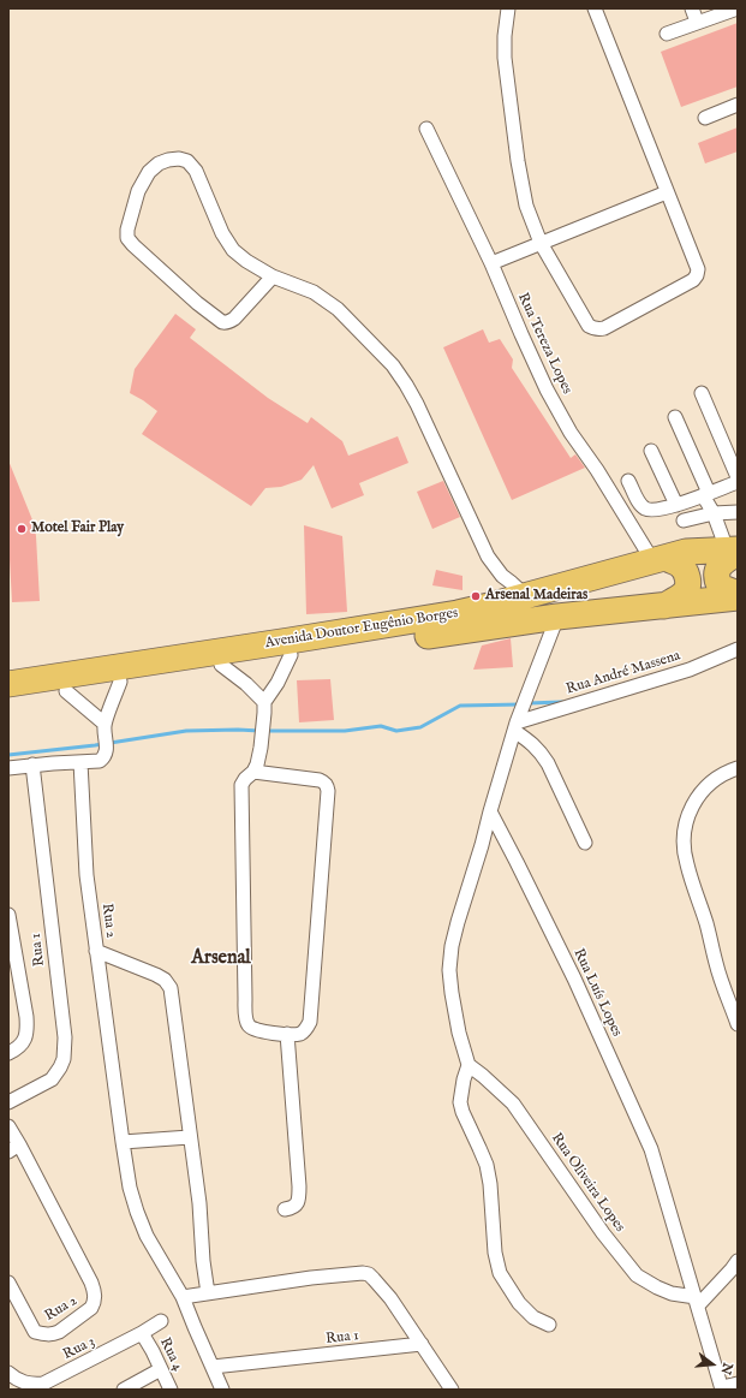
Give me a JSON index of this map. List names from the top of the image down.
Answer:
{
  "streets": {
    "highway": ["Avenida Doutor Eugênio Borges"],
    "street": [
      "Rua Tereza Lopes",
      "Rua André Massena",
      "Rua 2",
      "Rua 1",
      "Rua Luís Lopes",
      "Rua Oliveira Lopes",
      "Rua 3",
      "Rua 4"
    ]
  },
  "crossings": [
    ["Rua Tereza Lopes", "Avenida Doutor Eugênio Borges"],
    ["Rua Luís Lopes", "Rua Oliveira Lopes"],
    ["Rua 3", "Rua 4"]
  ],
  "districts": ["Arsenal"],
  "places": ["Motel Fair Play", "Arsenal Madeiras"],
  "north": "right"
}
